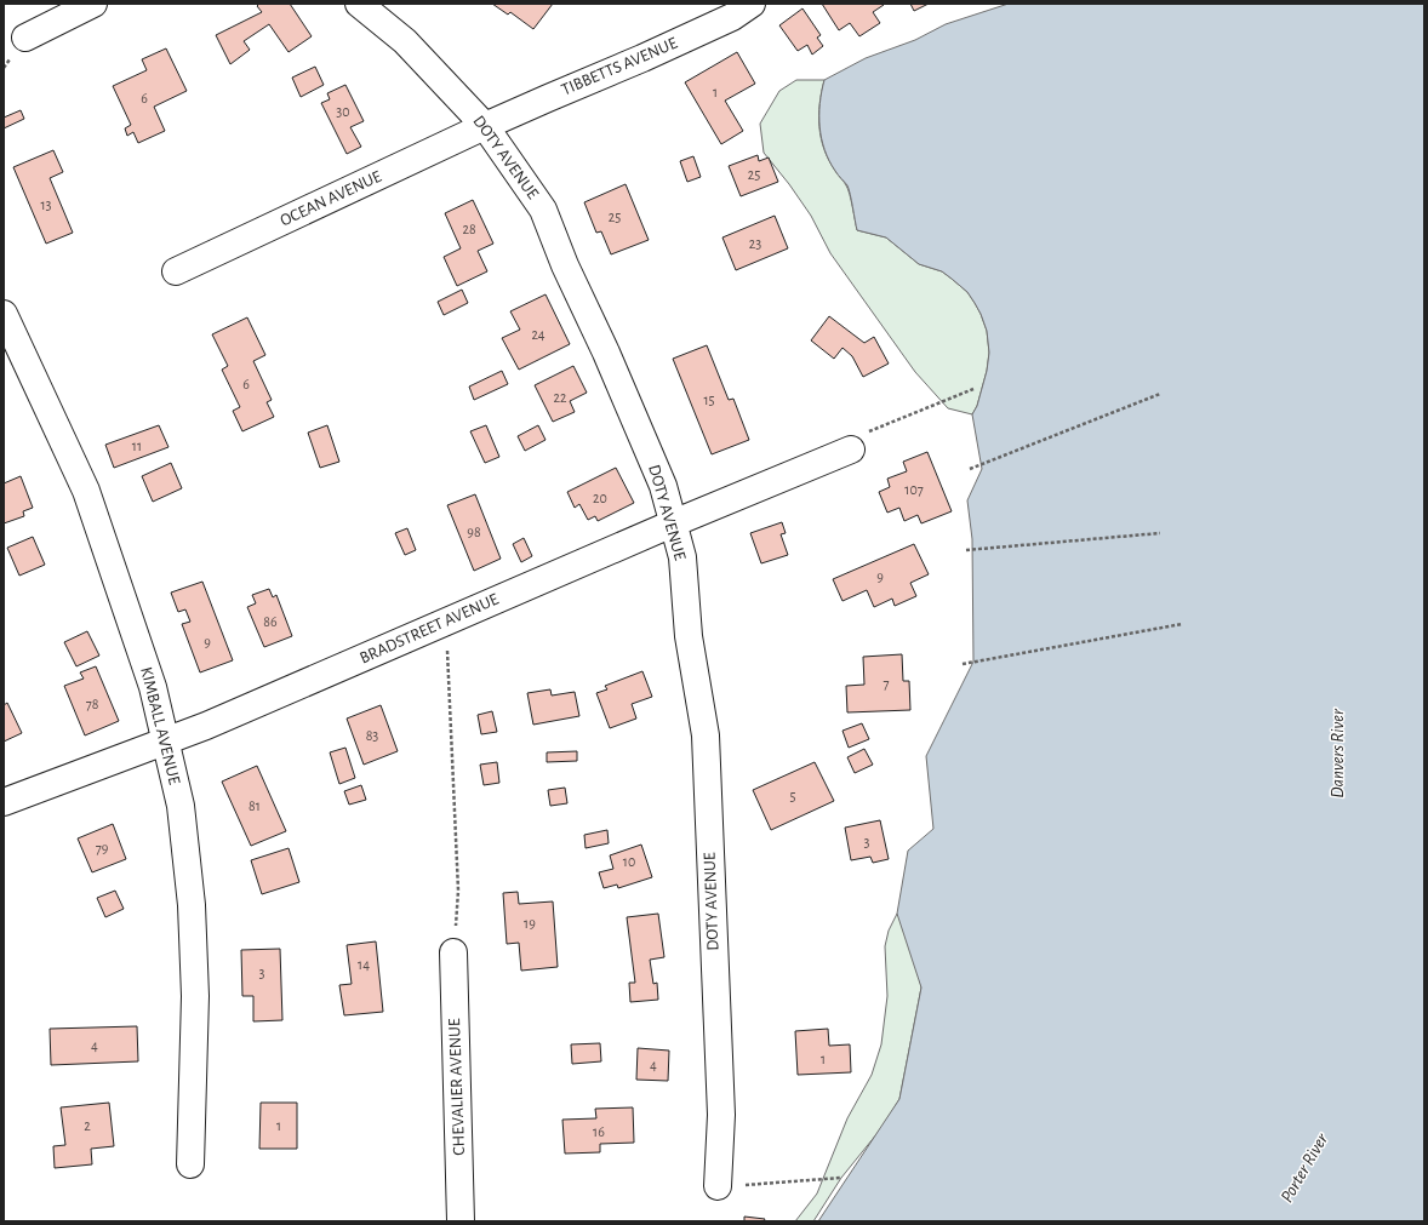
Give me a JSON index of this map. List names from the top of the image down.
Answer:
{
  "streets": {
    "street": [
      "TIBBETTS AVENUE",
      "DOTY AVENUE",
      "OCEAN AVENUE",
      "BRADSTREET AVENUE",
      "KIMBALL AVENUE",
      "CHEVALIER AVENUE"
    ]
  },
  "crossings": [
    ["TIBBETTS AVENUE", "DOTY AVENUE"],
    ["TIBBETTS AVENUE", "OCEAN AVENUE"],
    ["DOTY AVENUE", "OCEAN AVENUE"],
    ["DOTY AVENUE", "BRADSTREET AVENUE"],
    ["BRADSTREET AVENUE", "KIMBALL AVENUE"]
  ],
  "water": ["Danvers River", "Porter River"],
  "house_numbers": [
    "1",
    "6",
    "30",
    "25",
    "13",
    "25",
    "28",
    "23",
    "24",
    "6",
    "22",
    "15",
    "11",
    "107",
    "20",
    "98",
    "9",
    "86",
    "9",
    "7",
    "78",
    "83",
    "5",
    "81",
    "3",
    "79",
    "10",
    "19",
    "14",
    "3",
    "4",
    "1",
    "4",
    "2",
    "1",
    "16"
  ]
}
